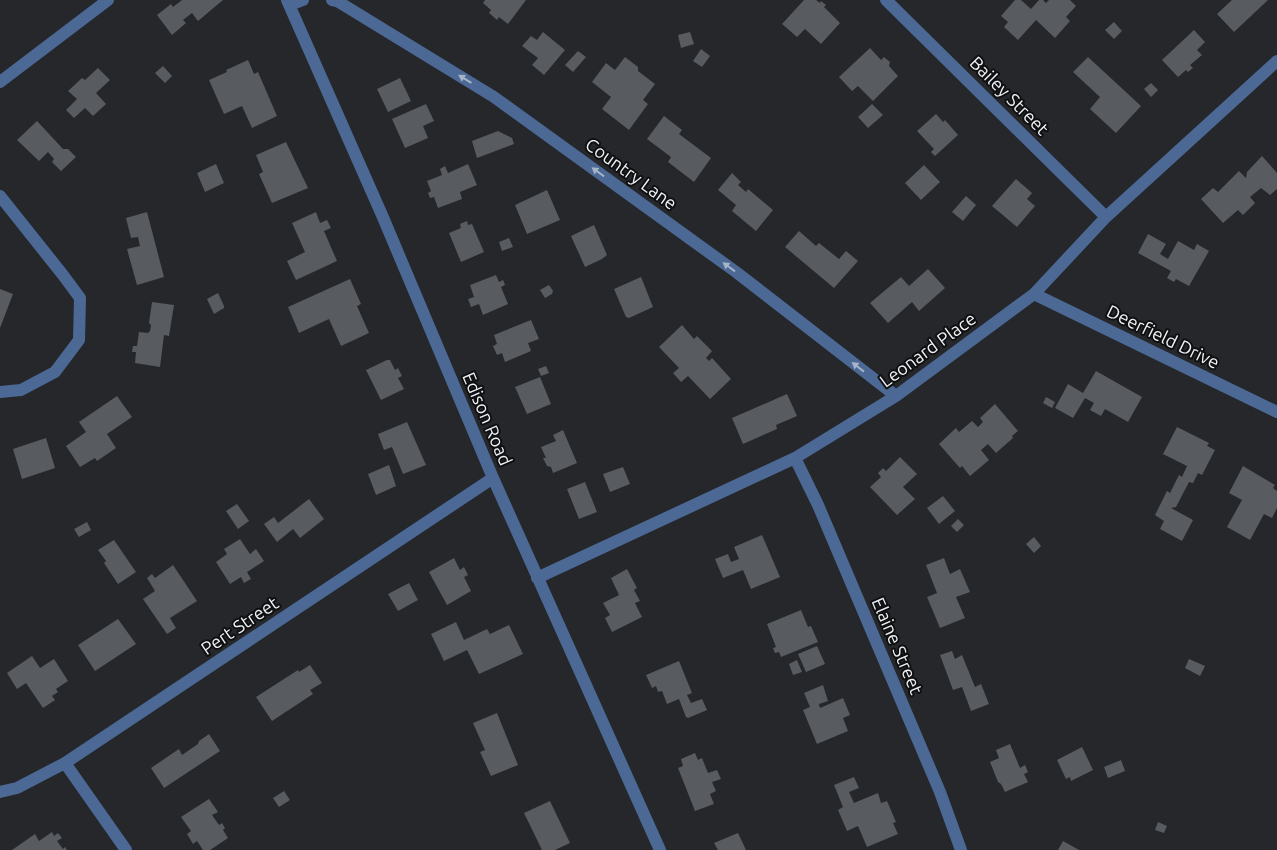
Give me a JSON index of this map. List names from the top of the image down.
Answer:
{
  "streets": {
    "street": [
      "Bailey Street",
      "Country Lane",
      "Deerfield Drive",
      "Leonard Place",
      "Edison Road",
      "Pert Street",
      "Elaine Street"
    ]
  },
  "crossings": [
    ["Bailey Street", "Leonard Place"],
    ["Country Lane", "Leonard Place"],
    ["Deerfield Drive", "Leonard Place"],
    ["Leonard Place", "Edison Road"],
    ["Leonard Place", "Elaine Street"],
    ["Edison Road", "Pert Street"]
  ],
  "one_way": ["Country Lane"]
}
